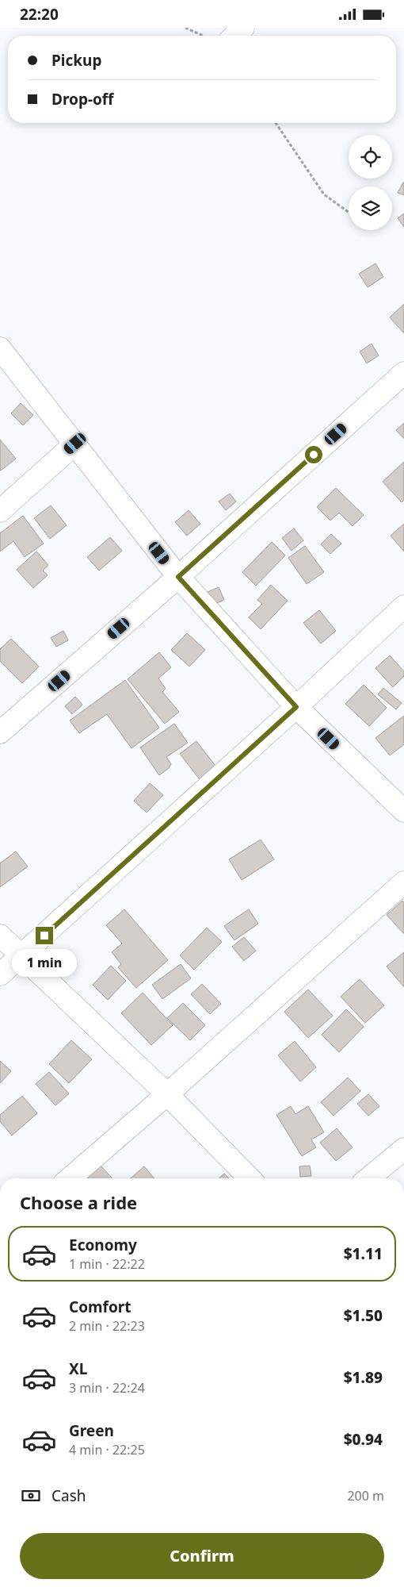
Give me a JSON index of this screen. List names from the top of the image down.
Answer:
{
  "page": {
    "status": "22:20",
    "banner": ["Pickup", "Drop-off"],
    "bubble": "1 min",
    "heading": "Choose a ride",
    "list": [
      {
        "name": "Economy",
        "note": "1 min · 22:22",
        "value": "$1.11"
      },
      {
        "name": "Comfort",
        "note": "2 min · 22:23",
        "value": "$1.50"
      },
      {
        "name": "XL",
        "note": "3 min · 22:24",
        "value": "$1.89"
      },
      {
        "name": "Green",
        "note": "4 min · 22:25",
        "value": "$0.94"
      }
    ],
    "pay": ["Cash", "200 m"],
    "buttons": "Confirm"
  }
}
